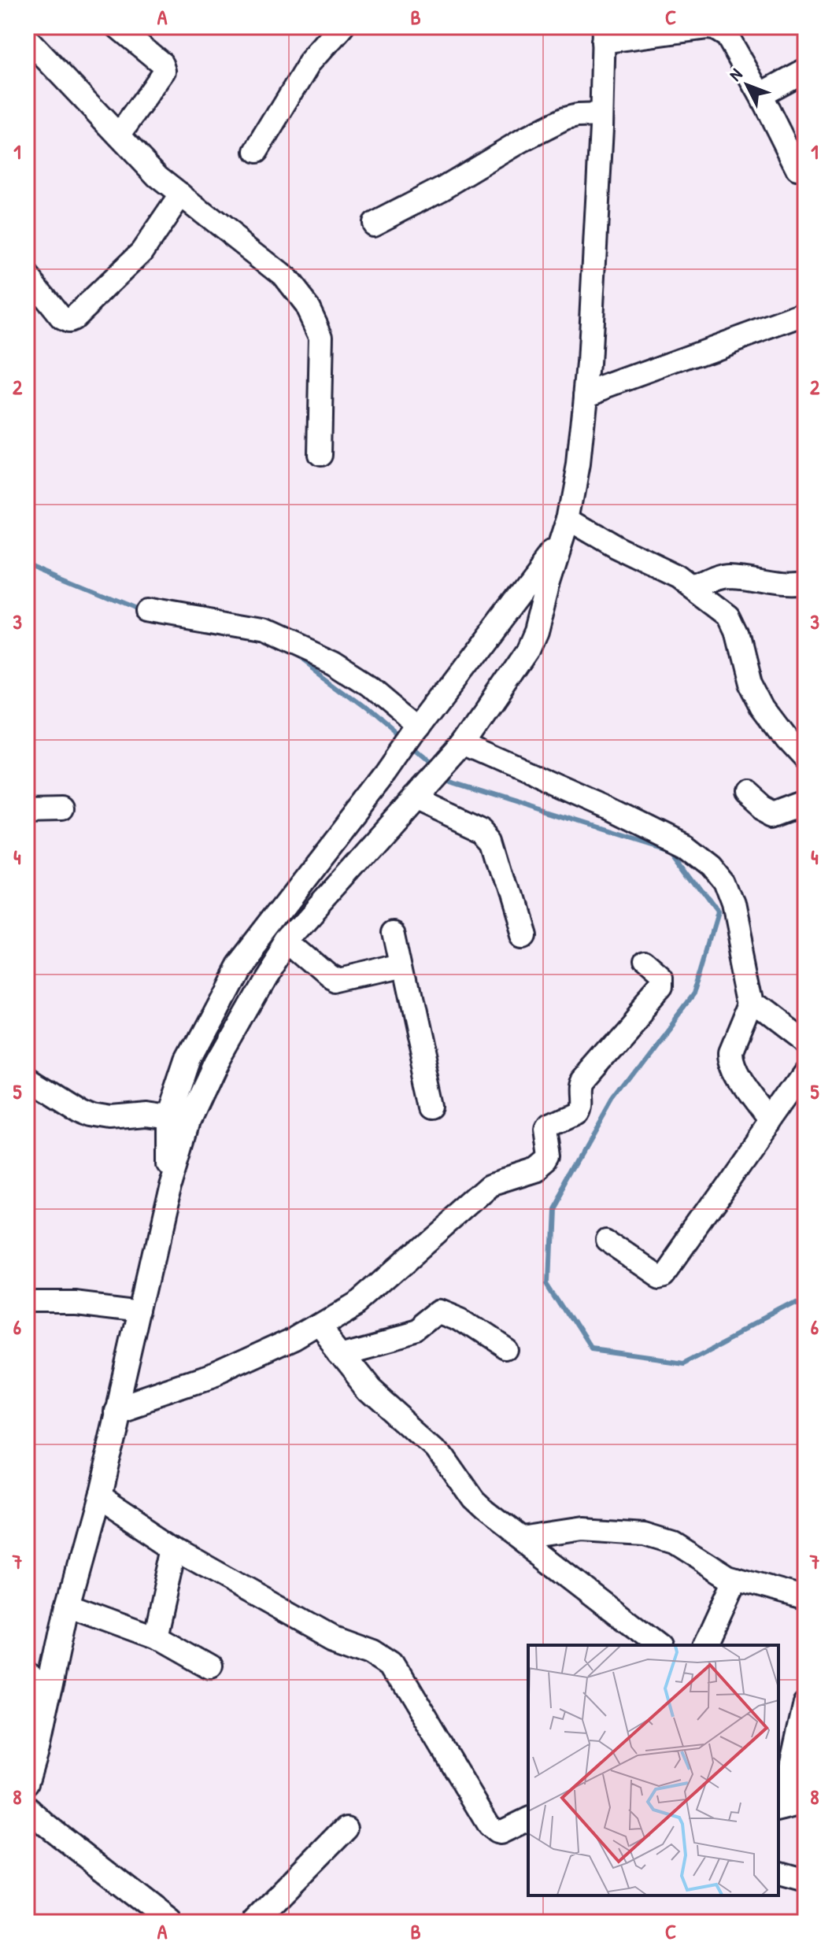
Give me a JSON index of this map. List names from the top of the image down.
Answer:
{
  "north": "top left",
  "grid": {
    "columns": ["A", "B", "C"],
    "rows": [
      "1",
      "2",
      "3",
      "4",
      "5",
      "6",
      "7",
      "8"
    ]
  }
}
